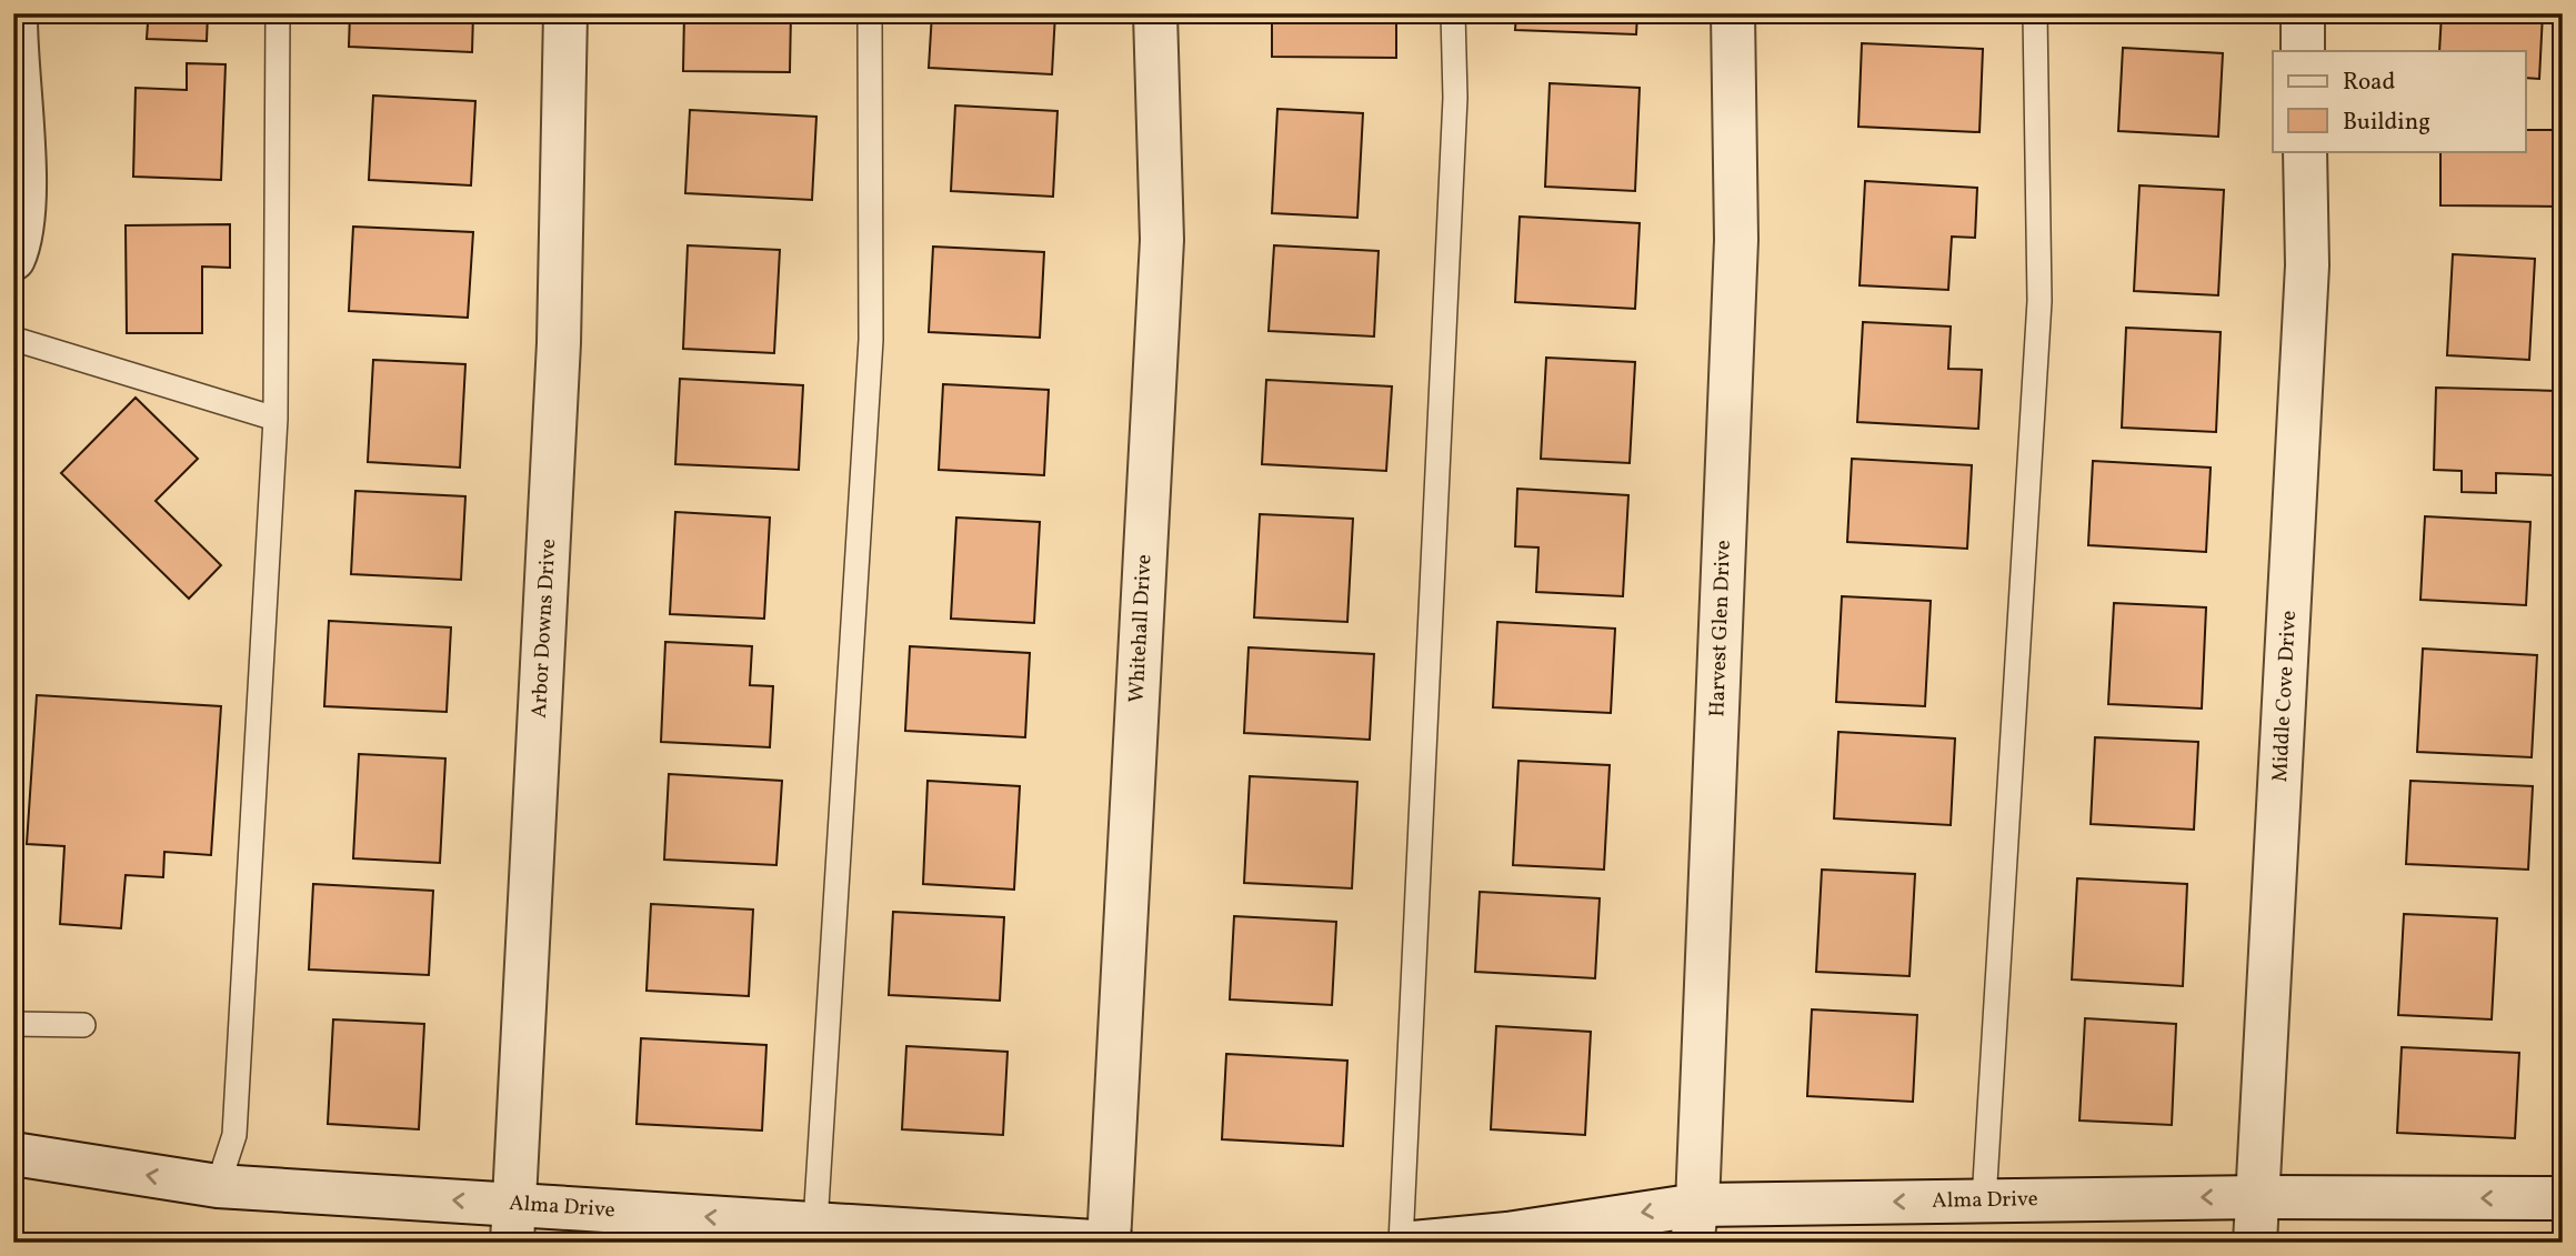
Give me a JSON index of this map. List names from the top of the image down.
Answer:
{
  "streets": {
    "street": [
      "Arbor Downs Drive",
      "Whitehall Drive",
      "Harvest Glen Drive",
      "Middle Cove Drive",
      "Alma Drive"
    ]
  },
  "crossings": [
    ["Arbor Downs Drive", "Alma Drive"],
    ["Whitehall Drive", "Alma Drive"],
    ["Harvest Glen Drive", "Alma Drive"],
    ["Middle Cove Drive", "Alma Drive"]
  ],
  "one_way": ["Alma Drive"],
  "legend": ["Road", "Building"]
}
